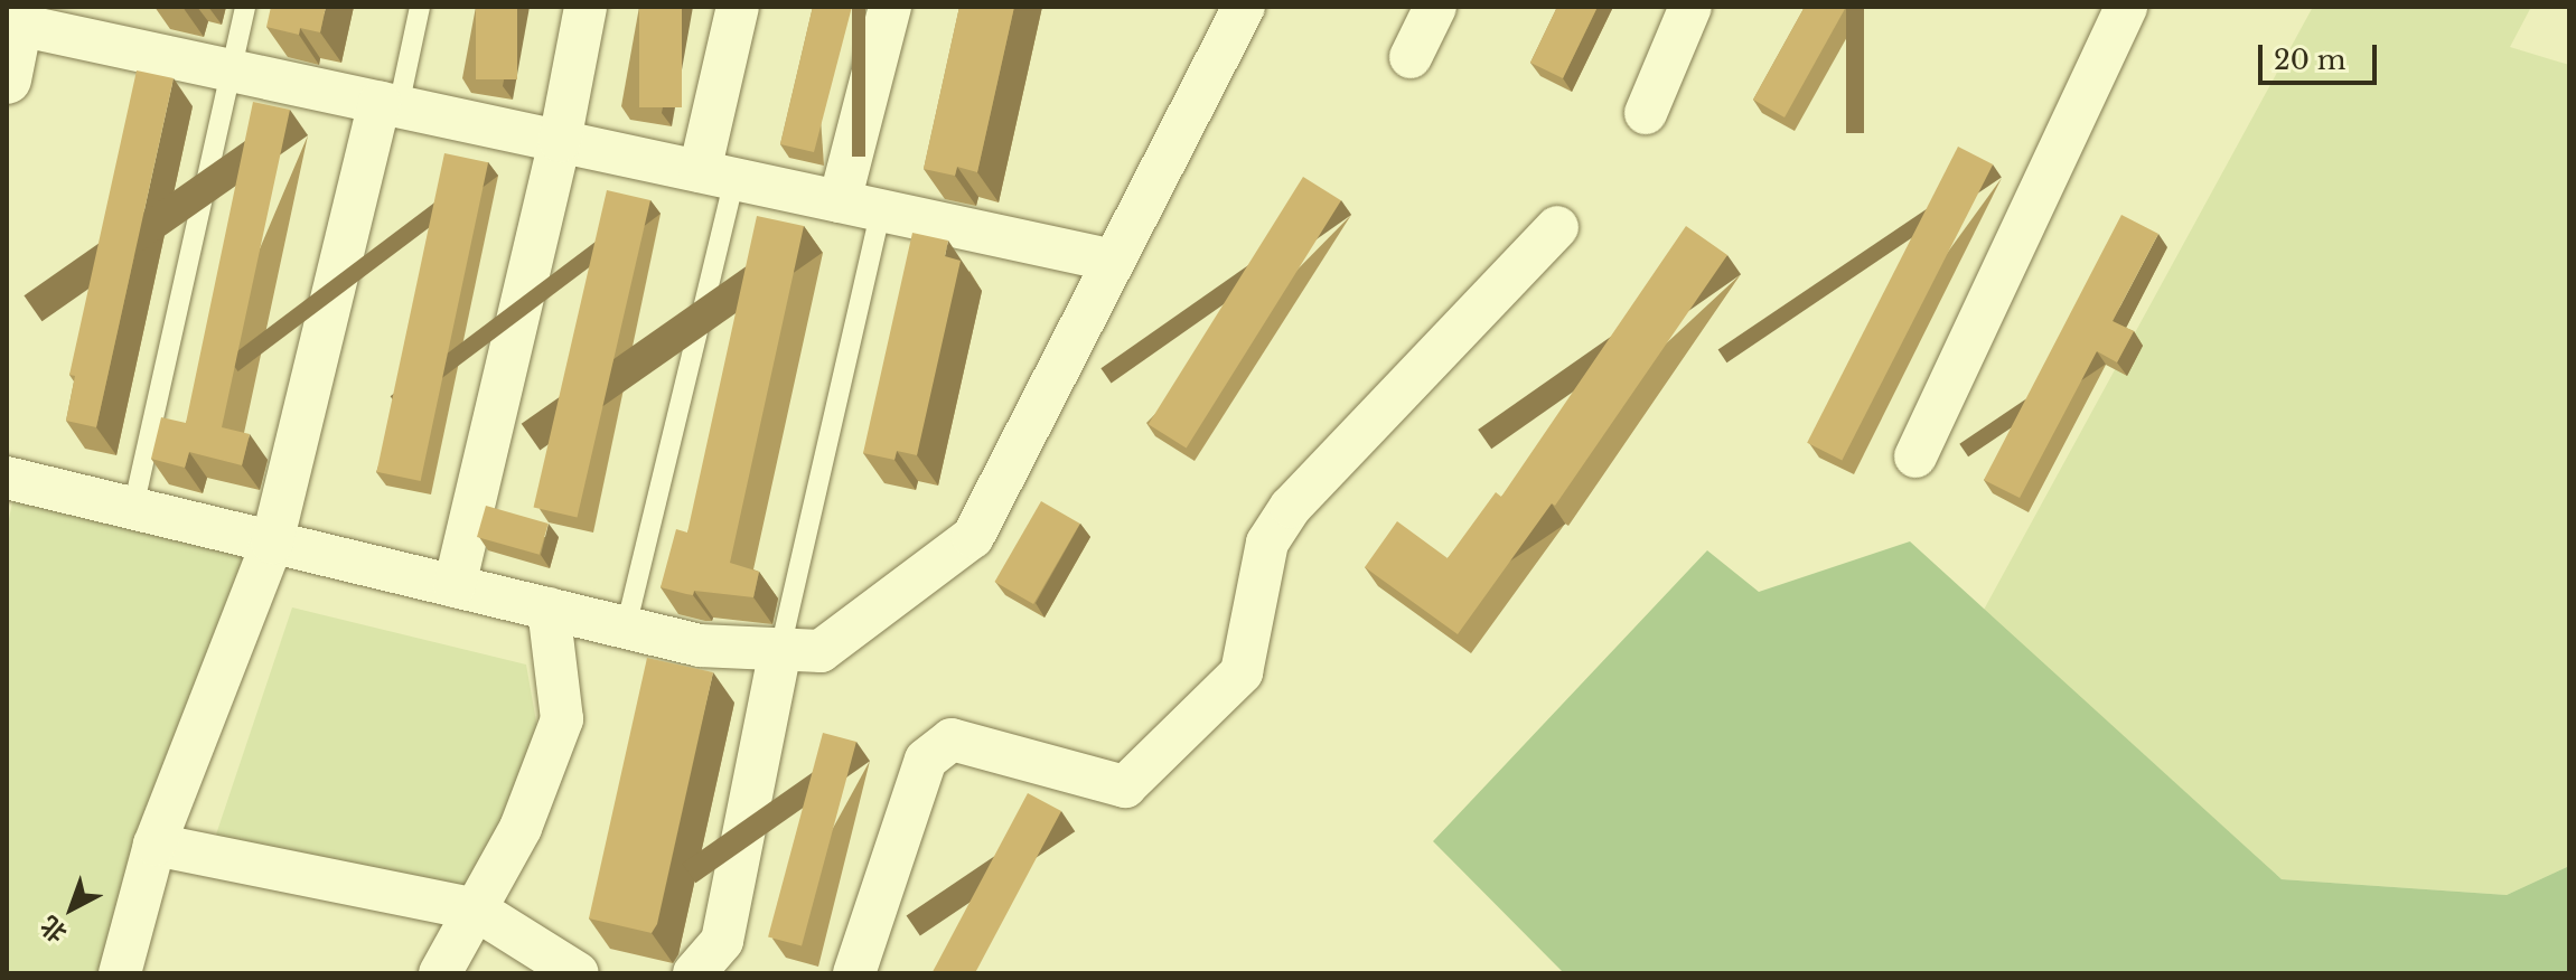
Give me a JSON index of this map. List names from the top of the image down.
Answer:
{
  "scale_bar": "20 m",
  "north": "bottom left"
}
